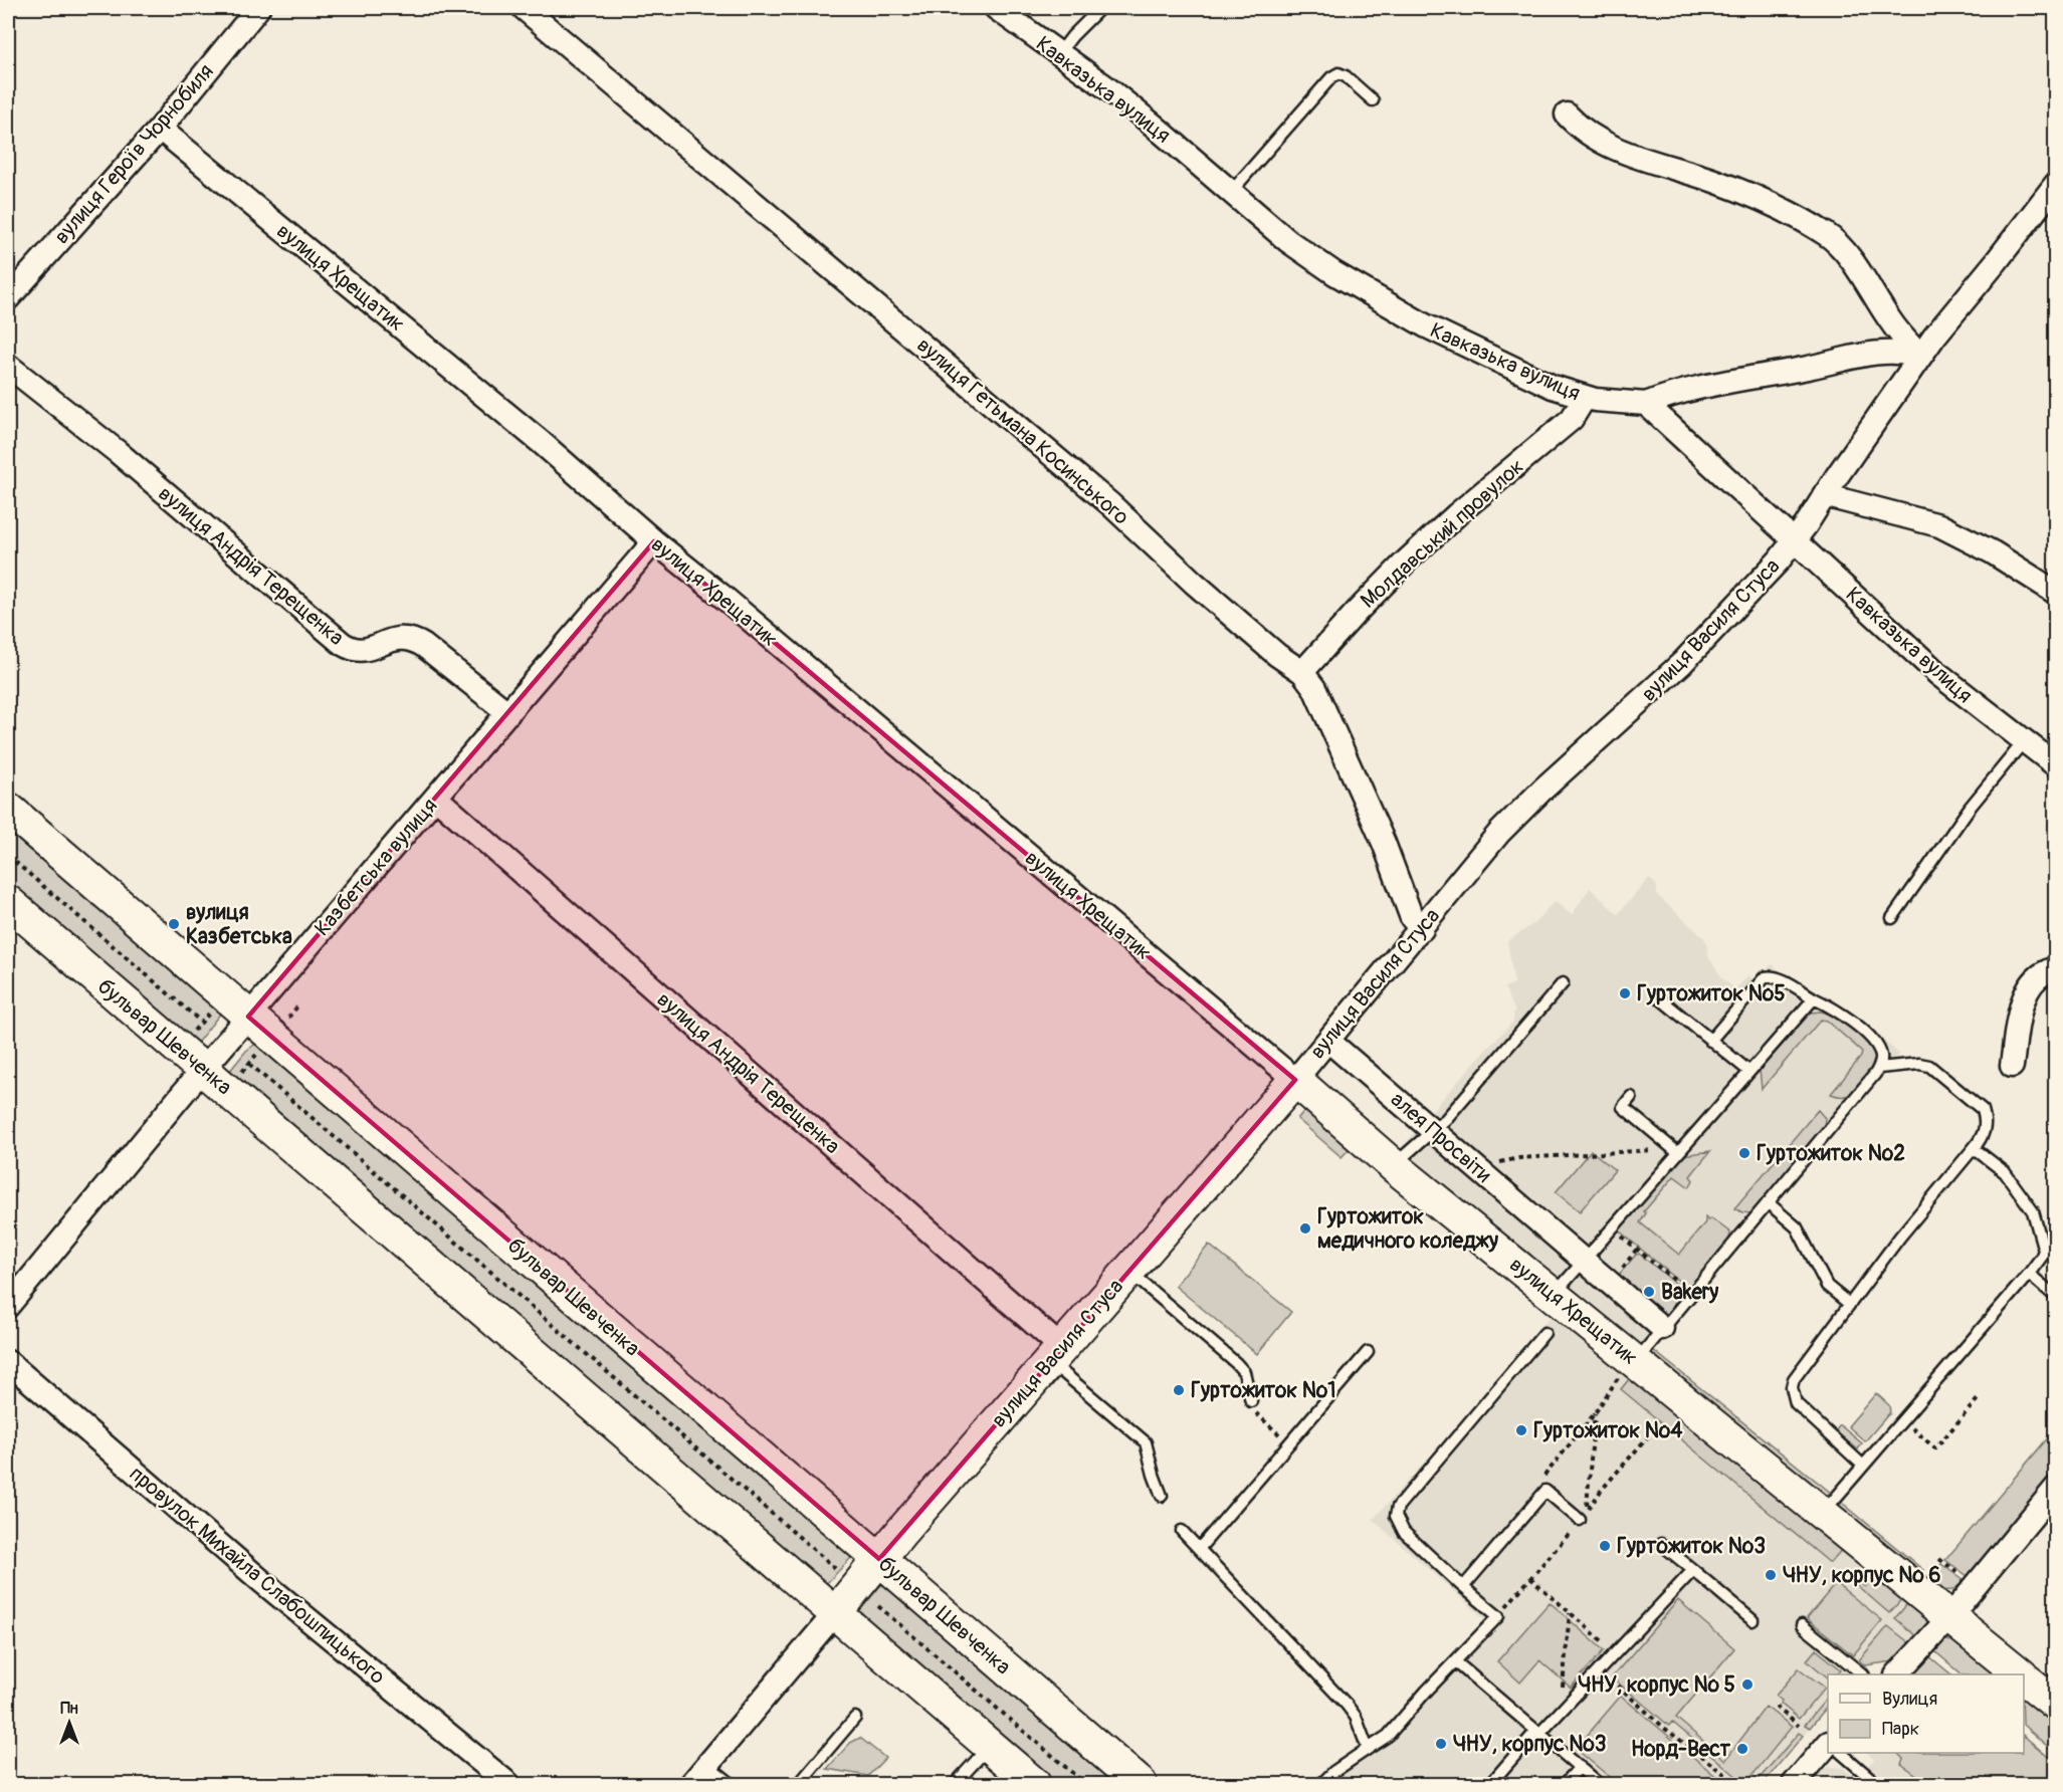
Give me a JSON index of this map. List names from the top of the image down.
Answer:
{
  "streets": {
    "main road": ["вулиця Хрещатик", "вулиця Василя Стуса", "бульвар Шевченка"],
    "street": [
      "Кавказька вулиця",
      "вулиця Героїв Чорнобиля",
      "вулиця Гетьмана Косинського",
      "Молдавський провулок",
      "вулиця Андрія Терещенка",
      "Казбетська вулиця",
      "алея Просвіти",
      "провулок Михайла Слабошпицького"
    ]
  },
  "crossings": [
    ["Кавказька вулиця", "Молдавський провулок"],
    ["Кавказька вулиця", "вулиця Василя Стуса"],
    ["вулиця Героїв Чорнобиля", "вулиця Хрещатик"],
    ["вулиця Хрещатик", "вулиця Василя Стуса"],
    ["вулиця Хрещатик", "Казбетська вулиця"],
    ["вулиця Гетьмана Косинського", "Молдавський провулок"],
    ["вулиця Гетьмана Косинського", "вулиця Василя Стуса"],
    ["вулиця Андрія Терещенка", "вулиця Василя Стуса"],
    ["вулиця Андрія Терещенка", "Казбетська вулиця"],
    ["вулиця Василя Стуса", "бульвар Шевченка"],
    ["вулиця Василя Стуса", "алея Просвіти"],
    ["Казбетська вулиця", "бульвар Шевченка"]
  ],
  "places": [
    "вулиця Казбетська",
    "Гуртожиток №5",
    "Гуртожиток №2",
    "Гуртожиток медичного коледжу",
    "Bakery",
    "Гуртожиток №1",
    "Гуртожиток №4",
    "Гуртожиток №3",
    "ЧНУ, корпус № 6",
    "ЧНУ, корпус № 5",
    "ЧНУ, корпус №3",
    "Норд-Вест"
  ],
  "legend": ["Вулиця", "Парк"],
  "north": "top"
}
